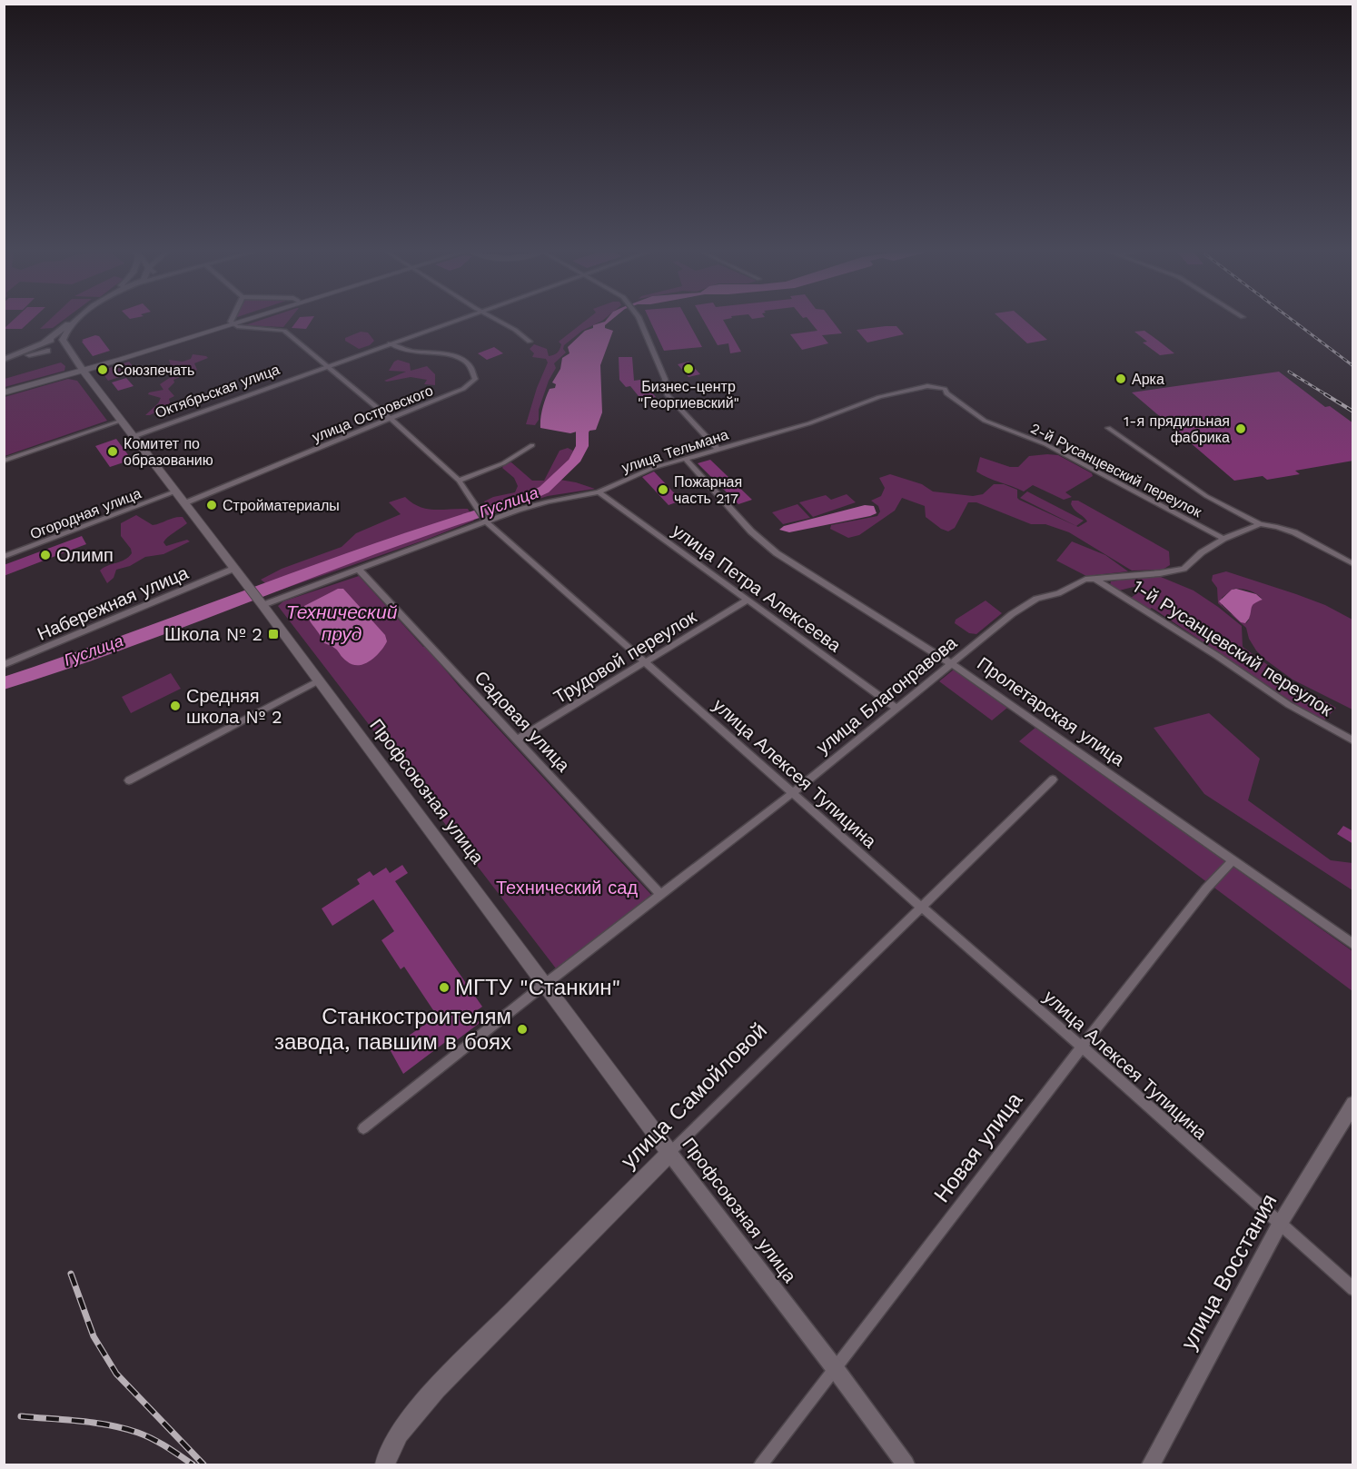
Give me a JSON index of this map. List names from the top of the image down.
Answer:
{
  "streets": {
    "main road": ["Профсоюзная улица", "улица Самойловой"],
    "street": [
      "Октябрьская улица",
      "улица Островского",
      "улица Тельмана",
      "2-й Русанцевский переулок",
      "Огородная улица",
      "улица Петра Алексеева",
      "Набережная улица",
      "1-й Русанцевский переулок",
      "Трудовой переулок",
      "улица Благонравова",
      "Пролетарская улица",
      "Садовая улица",
      "улица Алексея Тупицина",
      "Новая улица",
      "улица Восстания"
    ]
  },
  "crossings": [
    ["Октябрьская улица", "улица Островского"],
    ["Октябрьская улица", "улица Алексея Тупицина"],
    ["Октябрьская улица", "Профсоюзная улица"],
    ["улица Островского", "улица Алексея Тупицина"],
    ["улица Островского", "Профсоюзная улица"],
    ["улица Тельмана", "2-й Русанцевский переулок"],
    ["улица Тельмана", "улица Петра Алексеева"],
    ["улица Тельмана", "Пролетарская улица"],
    ["улица Тельмана", "Садовая улица"],
    ["улица Тельмана", "улица Алексея Тупицина"],
    ["улица Тельмана", "Профсоюзная улица"],
    ["2-й Русанцевский переулок", "улица Благонравова"],
    ["Огородная улица", "Профсоюзная улица"],
    ["улица Петра Алексеева", "Трудовой переулок"],
    ["улица Петра Алексеева", "улица Благонравова"],
    ["Набережная улица", "Профсоюзная улица"],
    ["1-й Русанцевский переулок", "улица Благонравова"],
    ["Трудовой переулок", "Садовая улица"],
    ["Трудовой переулок", "улица Алексея Тупицина"],
    ["улица Благонравова", "Пролетарская улица"],
    ["улица Благонравова", "Садовая улица"],
    ["улица Благонравова", "улица Алексея Тупицина"],
    ["улица Благонравова", "Профсоюзная улица"],
    ["Пролетарская улица", "Новая улица"],
    ["улица Алексея Тупицина", "улица Самойловой"],
    ["улица Алексея Тупицина", "Новая улица"],
    ["улица Алексея Тупицина", "улица Восстания"],
    ["Профсоюзная улица", "улица Самойловой"],
    ["Профсоюзная улица", "Новая улица"]
  ],
  "water": ["Гуслица", "Технический пруд"],
  "parks": ["Технический сад"],
  "places": {
    "other": [
      "Бизнес-центр \"Георгиевский\"",
      "Союзпечать",
      "Арка",
      "1-я прядильная фабрика",
      "Комитет по образованию",
      "Пожарная часть 217",
      "Стройматериалы",
      "Олимп",
      "Средняя школа № 2",
      "МГТУ \"Станкин\"",
      "Станкостроителям завода, павшим в боях"
    ],
    "transit": ["Школа № 2"]
  }
}
